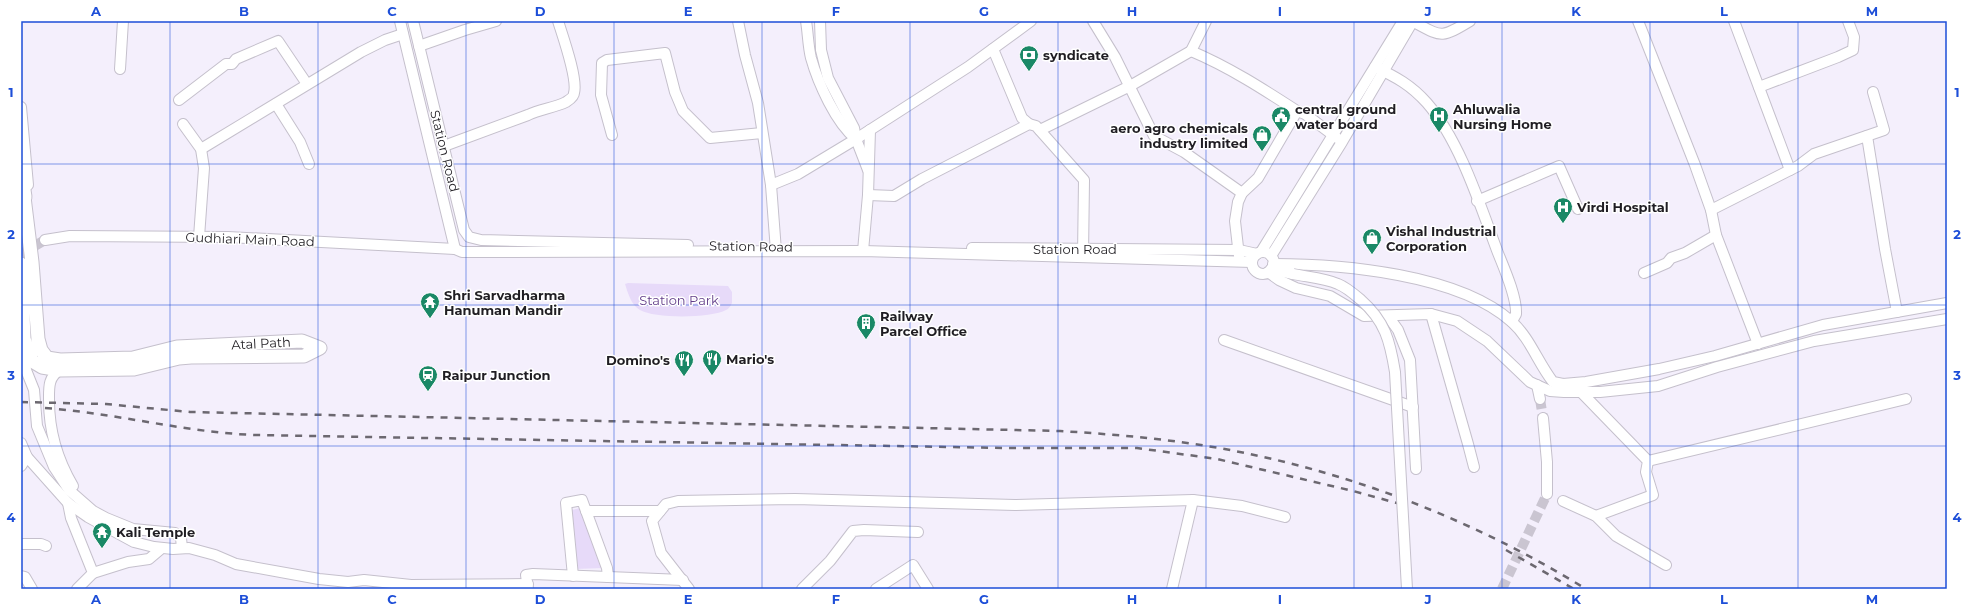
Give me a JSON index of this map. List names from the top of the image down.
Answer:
{
  "streets": {
    "main road": ["Atal Path"],
    "street": ["Station Road", "Gudhiari Main Road"]
  },
  "crossings": [
    ["Station Road", "Gudhiari Main Road"]
  ],
  "parks": ["Station Park"],
  "places": {
    "bank": ["syndicate"],
    "public building": ["central ground water board"],
    "hospital": ["Ahluwalia Nursing Home", "Virdi Hospital"],
    "shop": ["aero agro chemicals industry limited", "Vishal Industrial Corporation"],
    "temple": ["Shri Sarvadharma Hanuman Mandir", "Kali Temple"],
    "building": ["Railway Parcel Office"],
    "restaurant": ["Mario's", "Domino's"],
    "station": ["Raipur Junction"]
  },
  "grid": {
    "columns": [
      "A",
      "B",
      "C",
      "D",
      "E",
      "F",
      "G",
      "H",
      "I",
      "J",
      "K",
      "L",
      "M"
    ],
    "rows": [
      "1",
      "2",
      "3",
      "4"
    ]
  }
}
